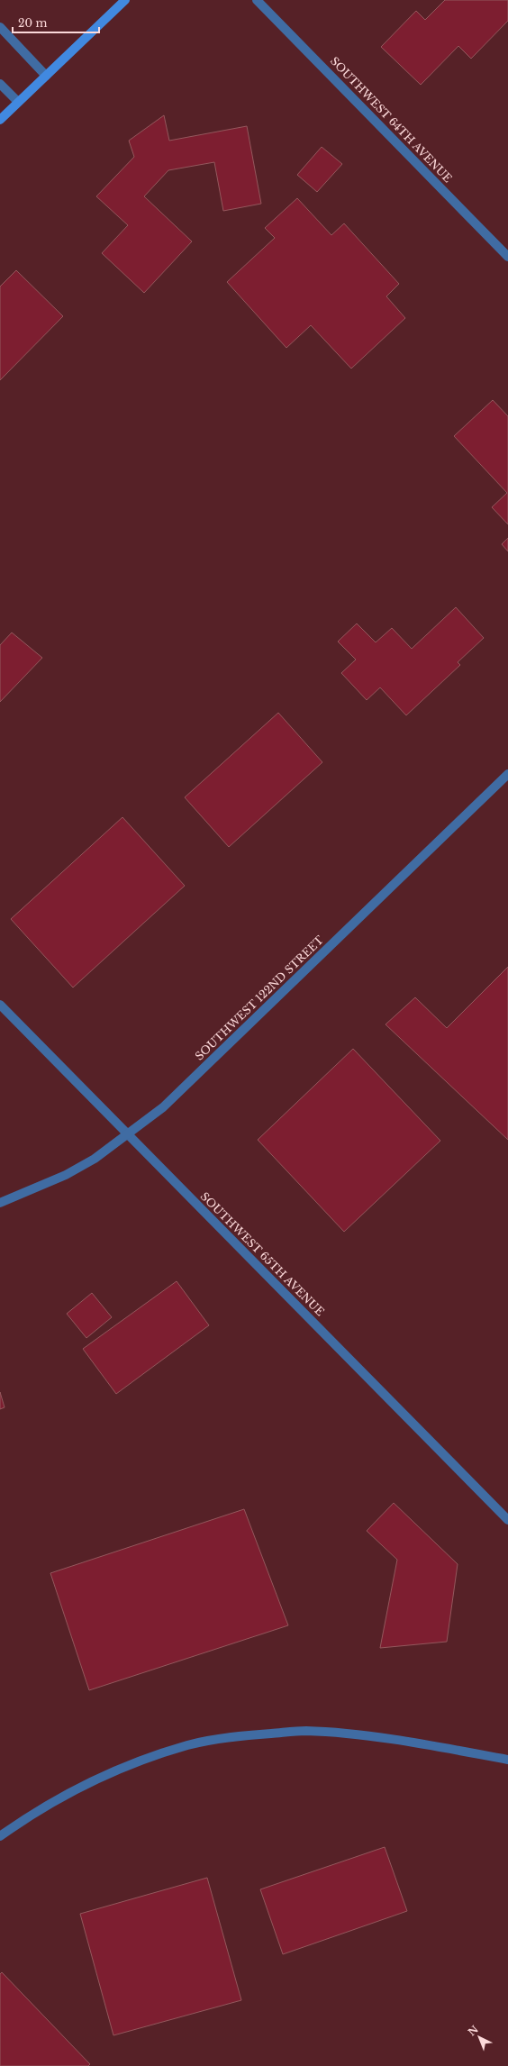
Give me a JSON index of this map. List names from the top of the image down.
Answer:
{
  "streets": {
    "street": ["SOUTHWEST 64TH AVENUE", "SOUTHWEST 122ND STREET", "SOUTHWEST 65TH AVENUE"]
  },
  "crossings": [
    ["SOUTHWEST 122ND STREET", "SOUTHWEST 65TH AVENUE"]
  ],
  "scale_bar": "20 m",
  "north": "top left"
}
